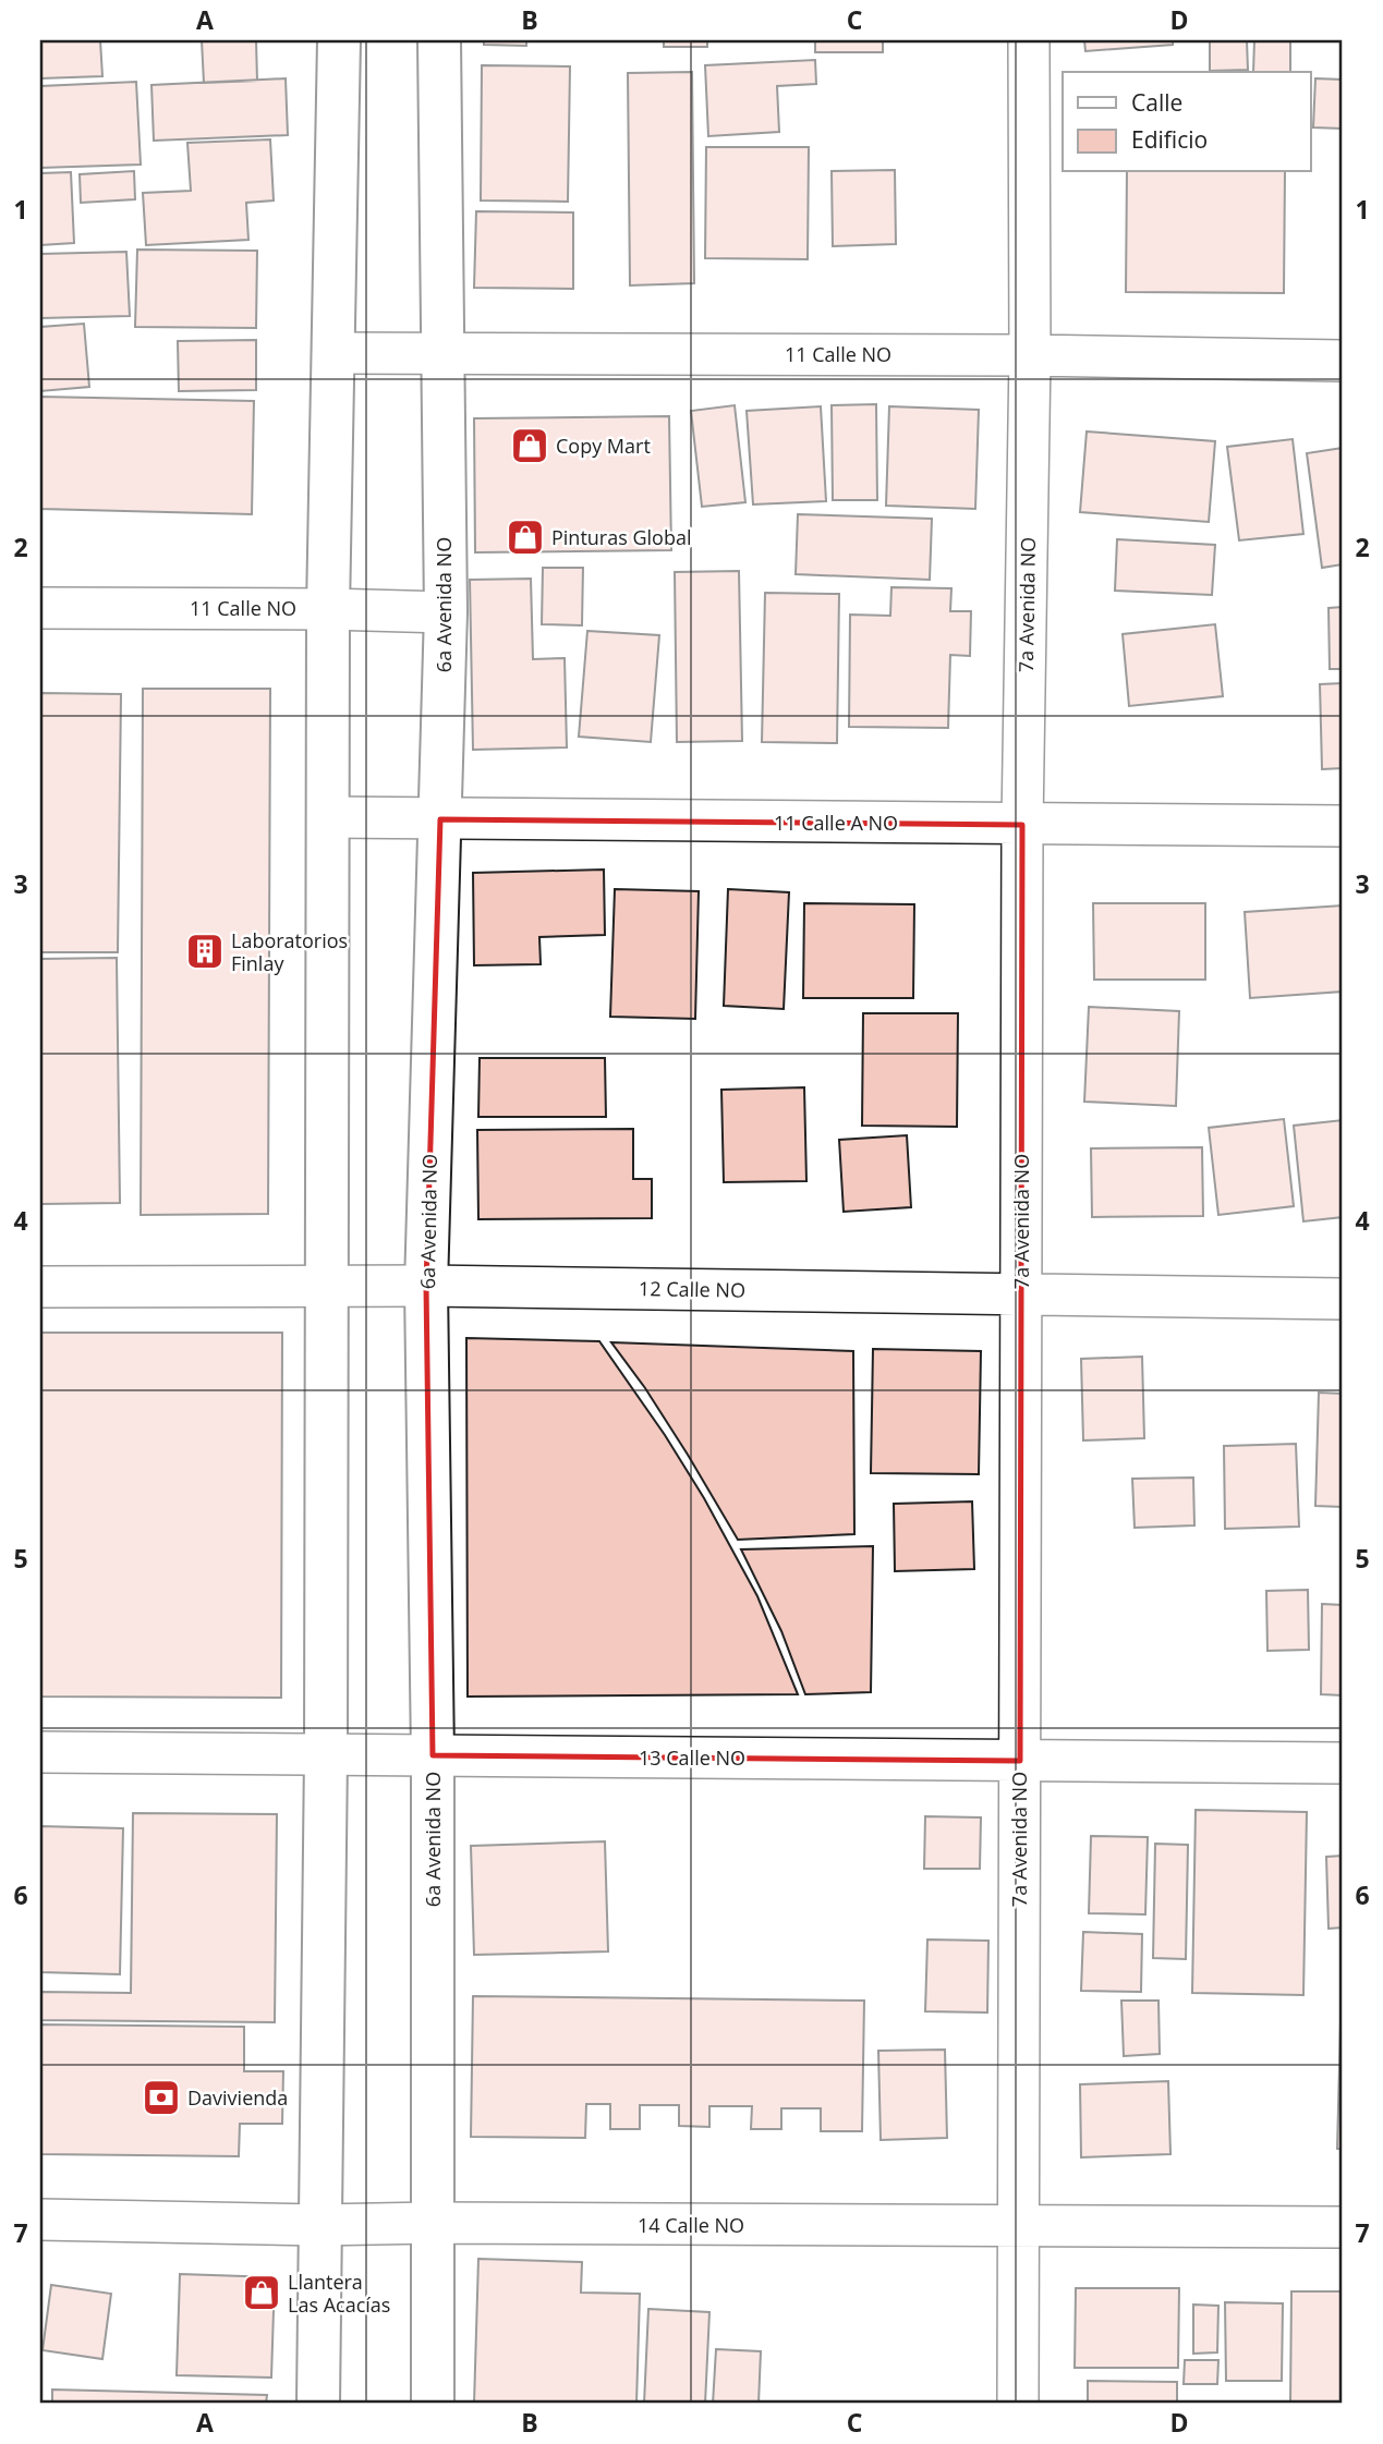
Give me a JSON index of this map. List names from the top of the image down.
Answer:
{
  "streets": {
    "street": [
      "11 Calle NO",
      "6a Avenida NO",
      "7a Avenida NO",
      "11 Calle A NO",
      "12 Calle NO",
      "13 Calle NO",
      "14 Calle NO"
    ]
  },
  "crossings": [
    ["11 Calle NO", "6a Avenida NO"],
    ["11 Calle NO", "7a Avenida NO"],
    ["6a Avenida NO", "11 Calle A NO"],
    ["6a Avenida NO", "12 Calle NO"],
    ["6a Avenida NO", "13 Calle NO"],
    ["6a Avenida NO", "14 Calle NO"],
    ["7a Avenida NO", "11 Calle A NO"],
    ["7a Avenida NO", "12 Calle NO"],
    ["7a Avenida NO", "13 Calle NO"],
    ["7a Avenida NO", "14 Calle NO"]
  ],
  "places": {
    "shop": ["Copy Mart", "Pinturas Global", "Llantera Las Acacías"],
    "building": ["Laboratorios Finlay"],
    "bank": ["Davivienda"]
  },
  "legend": ["Calle", "Edificio"],
  "grid": {
    "columns": [
      "A",
      "B",
      "C",
      "D"
    ],
    "rows": [
      "1",
      "2",
      "3",
      "4",
      "5",
      "6",
      "7"
    ]
  }
}
